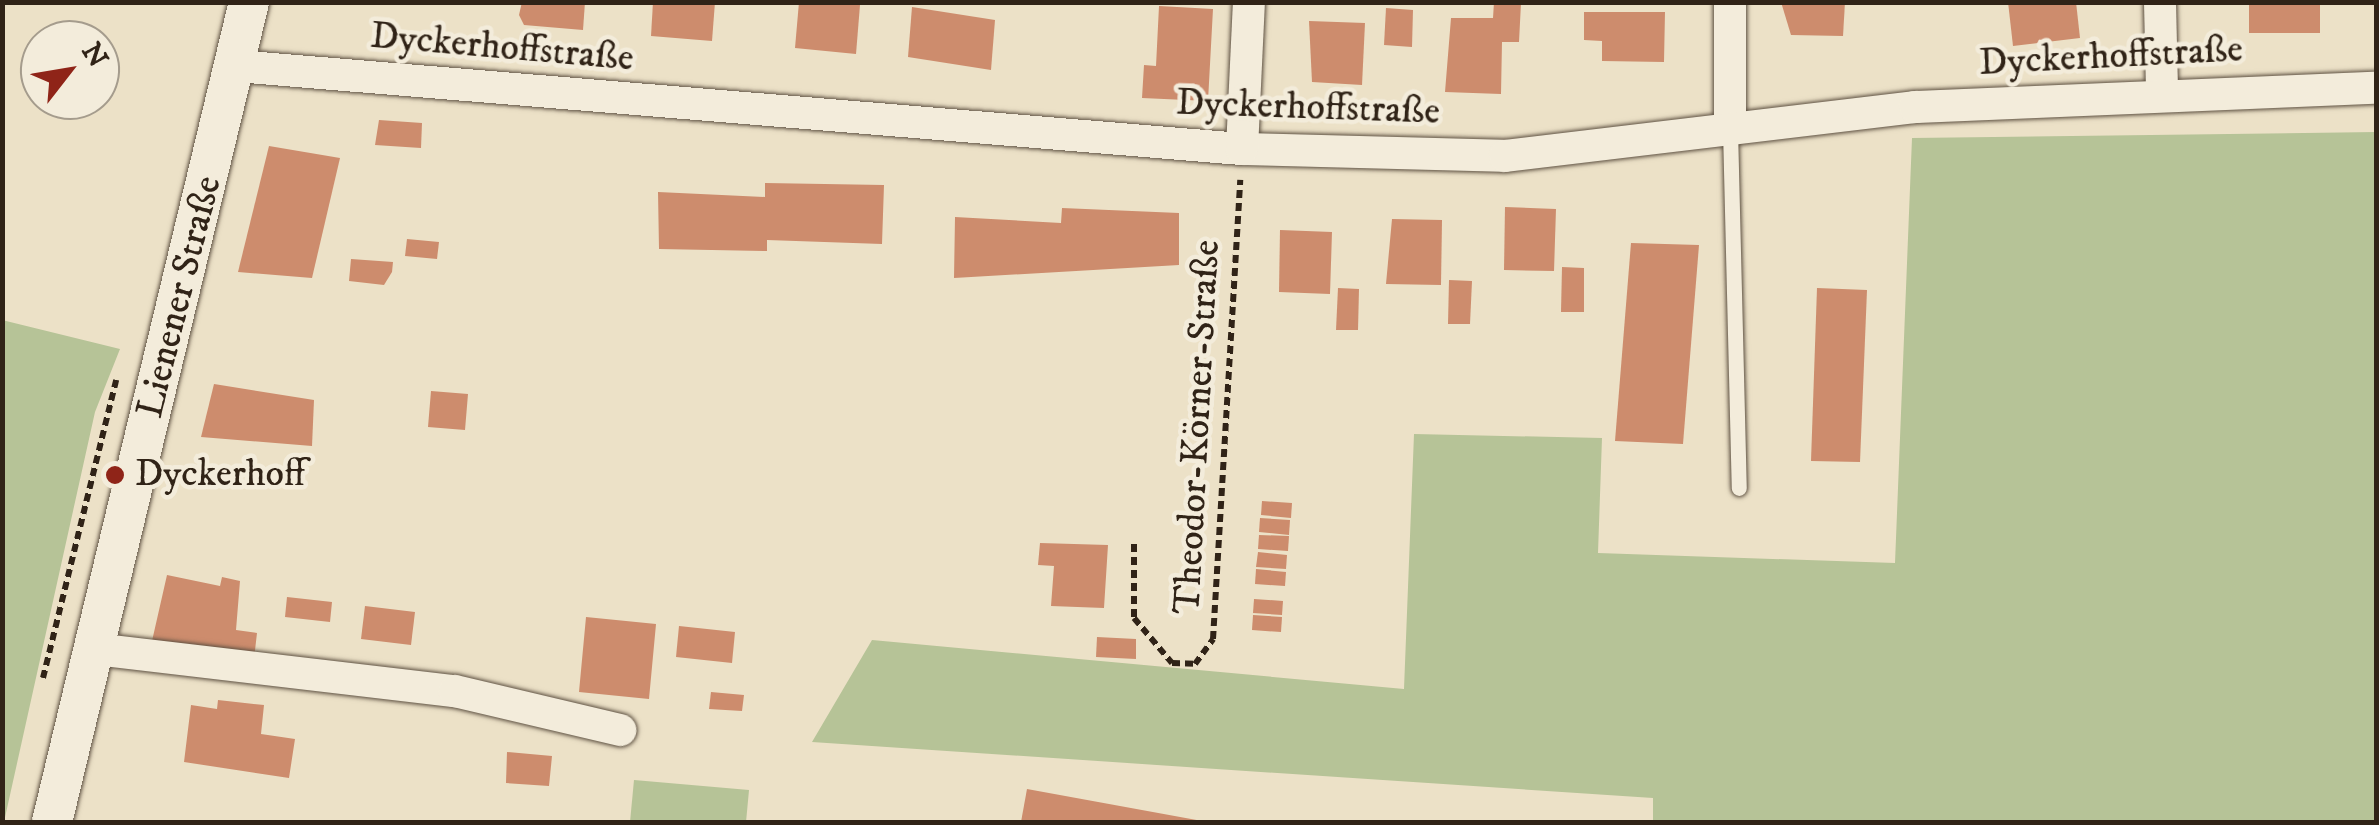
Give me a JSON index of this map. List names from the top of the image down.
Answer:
{
  "streets": {
    "street": ["Dyckerhoffstraße", "Lienener Straße"],
    "path": ["Theodor-Körner-Straße"]
  },
  "crossings": [
    ["Dyckerhoffstraße", "Lienener Straße"],
    ["Dyckerhoffstraße", "Theodor-Körner-Straße"]
  ],
  "places": ["Dyckerhoff"],
  "north": "top right"
}
